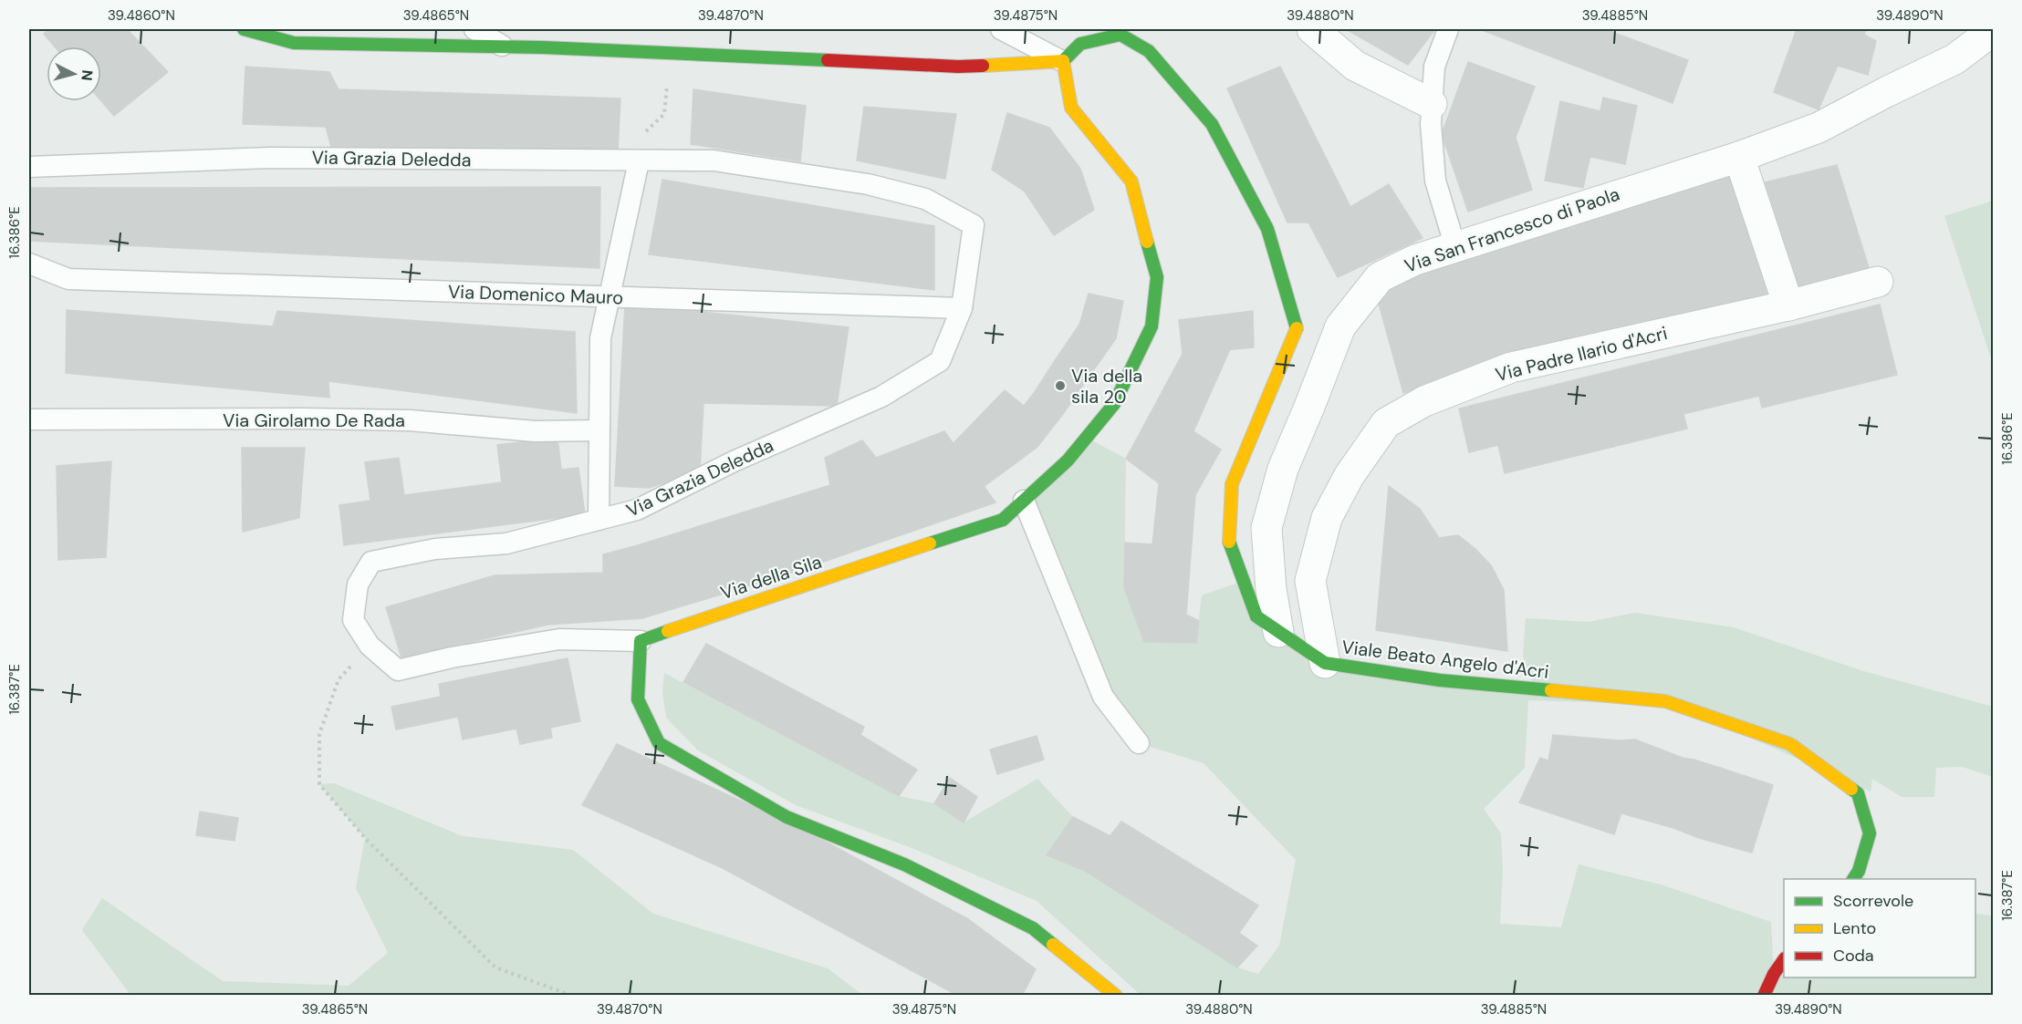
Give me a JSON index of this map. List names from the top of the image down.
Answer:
{
  "streets": {
    "main road": ["Via della Sila", "Viale Beato Angelo d'Acri"],
    "street": ["Via San Francesco di Paola", "Via Padre Ilario d'Acri"],
    "lane": ["Via Grazia Deledda", "Via Domenico Mauro", "Via Girolamo De Rada"]
  },
  "crossings": [
    ["Via Grazia Deledda", "Via Domenico Mauro"],
    ["Via Grazia Deledda", "Via della Sila"],
    ["Via San Francesco di Paola", "Viale Beato Angelo d'Acri"],
    ["Via Padre Ilario d'Acri", "Viale Beato Angelo d'Acri"],
    ["Via della Sila", "Viale Beato Angelo d'Acri"]
  ],
  "places": ["Via della sila 20"],
  "legend": ["Scorrevole", "Lento", "Coda"],
  "north": "right",
  "coordinates": [
    "39.4860°N",
    "39.4865°N",
    "39.4870°N",
    "39.4875°N",
    "39.4880°N",
    "39.4885°N",
    "39.4890°N",
    "16.386°E",
    "16.387°E"
  ]
}
